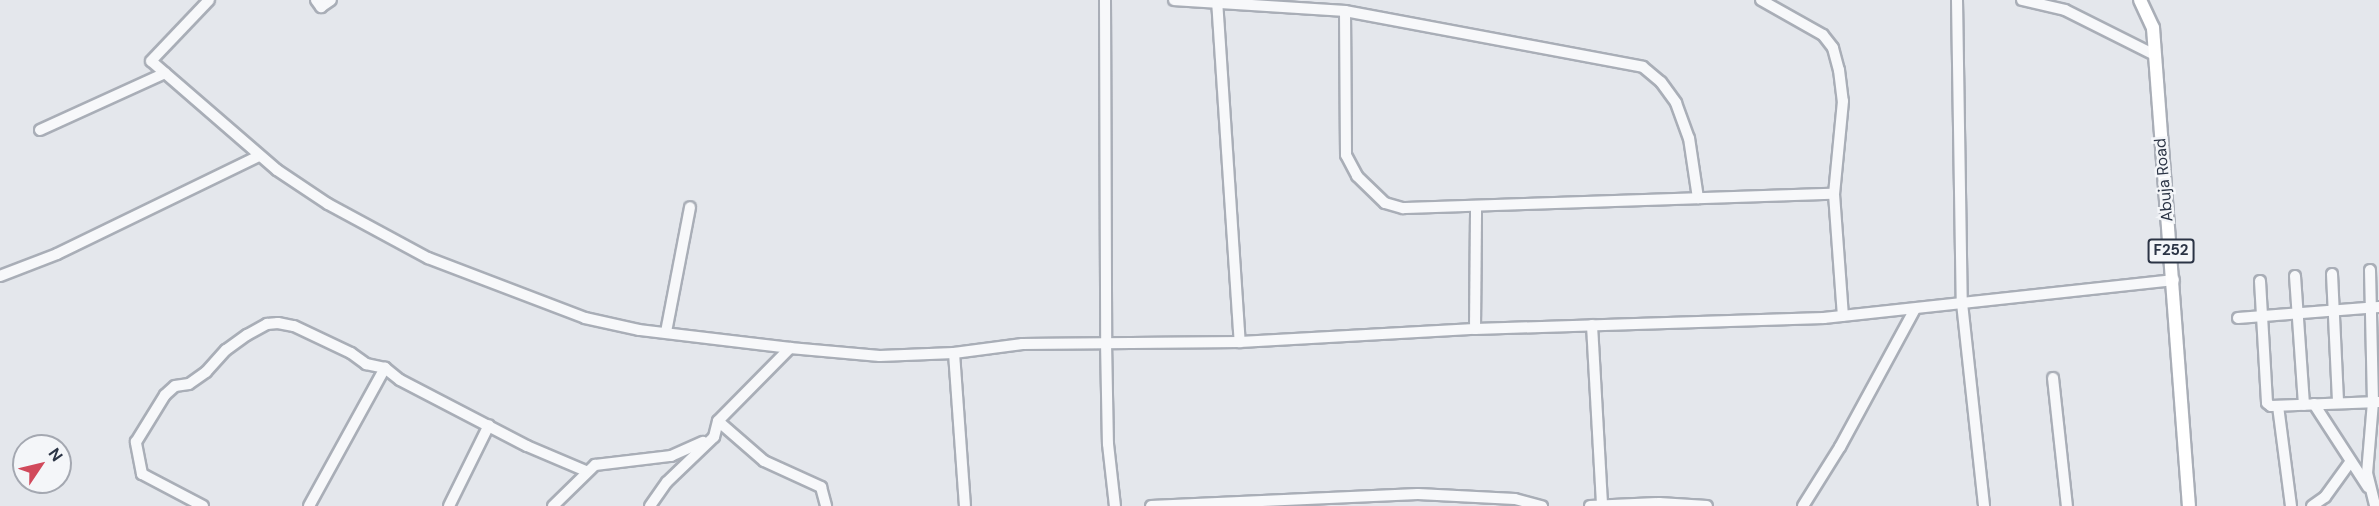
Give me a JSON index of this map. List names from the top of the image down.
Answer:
{
  "streets": {
    "main road": ["Abuja Road", "F252"]
  },
  "north": "top right"
}
